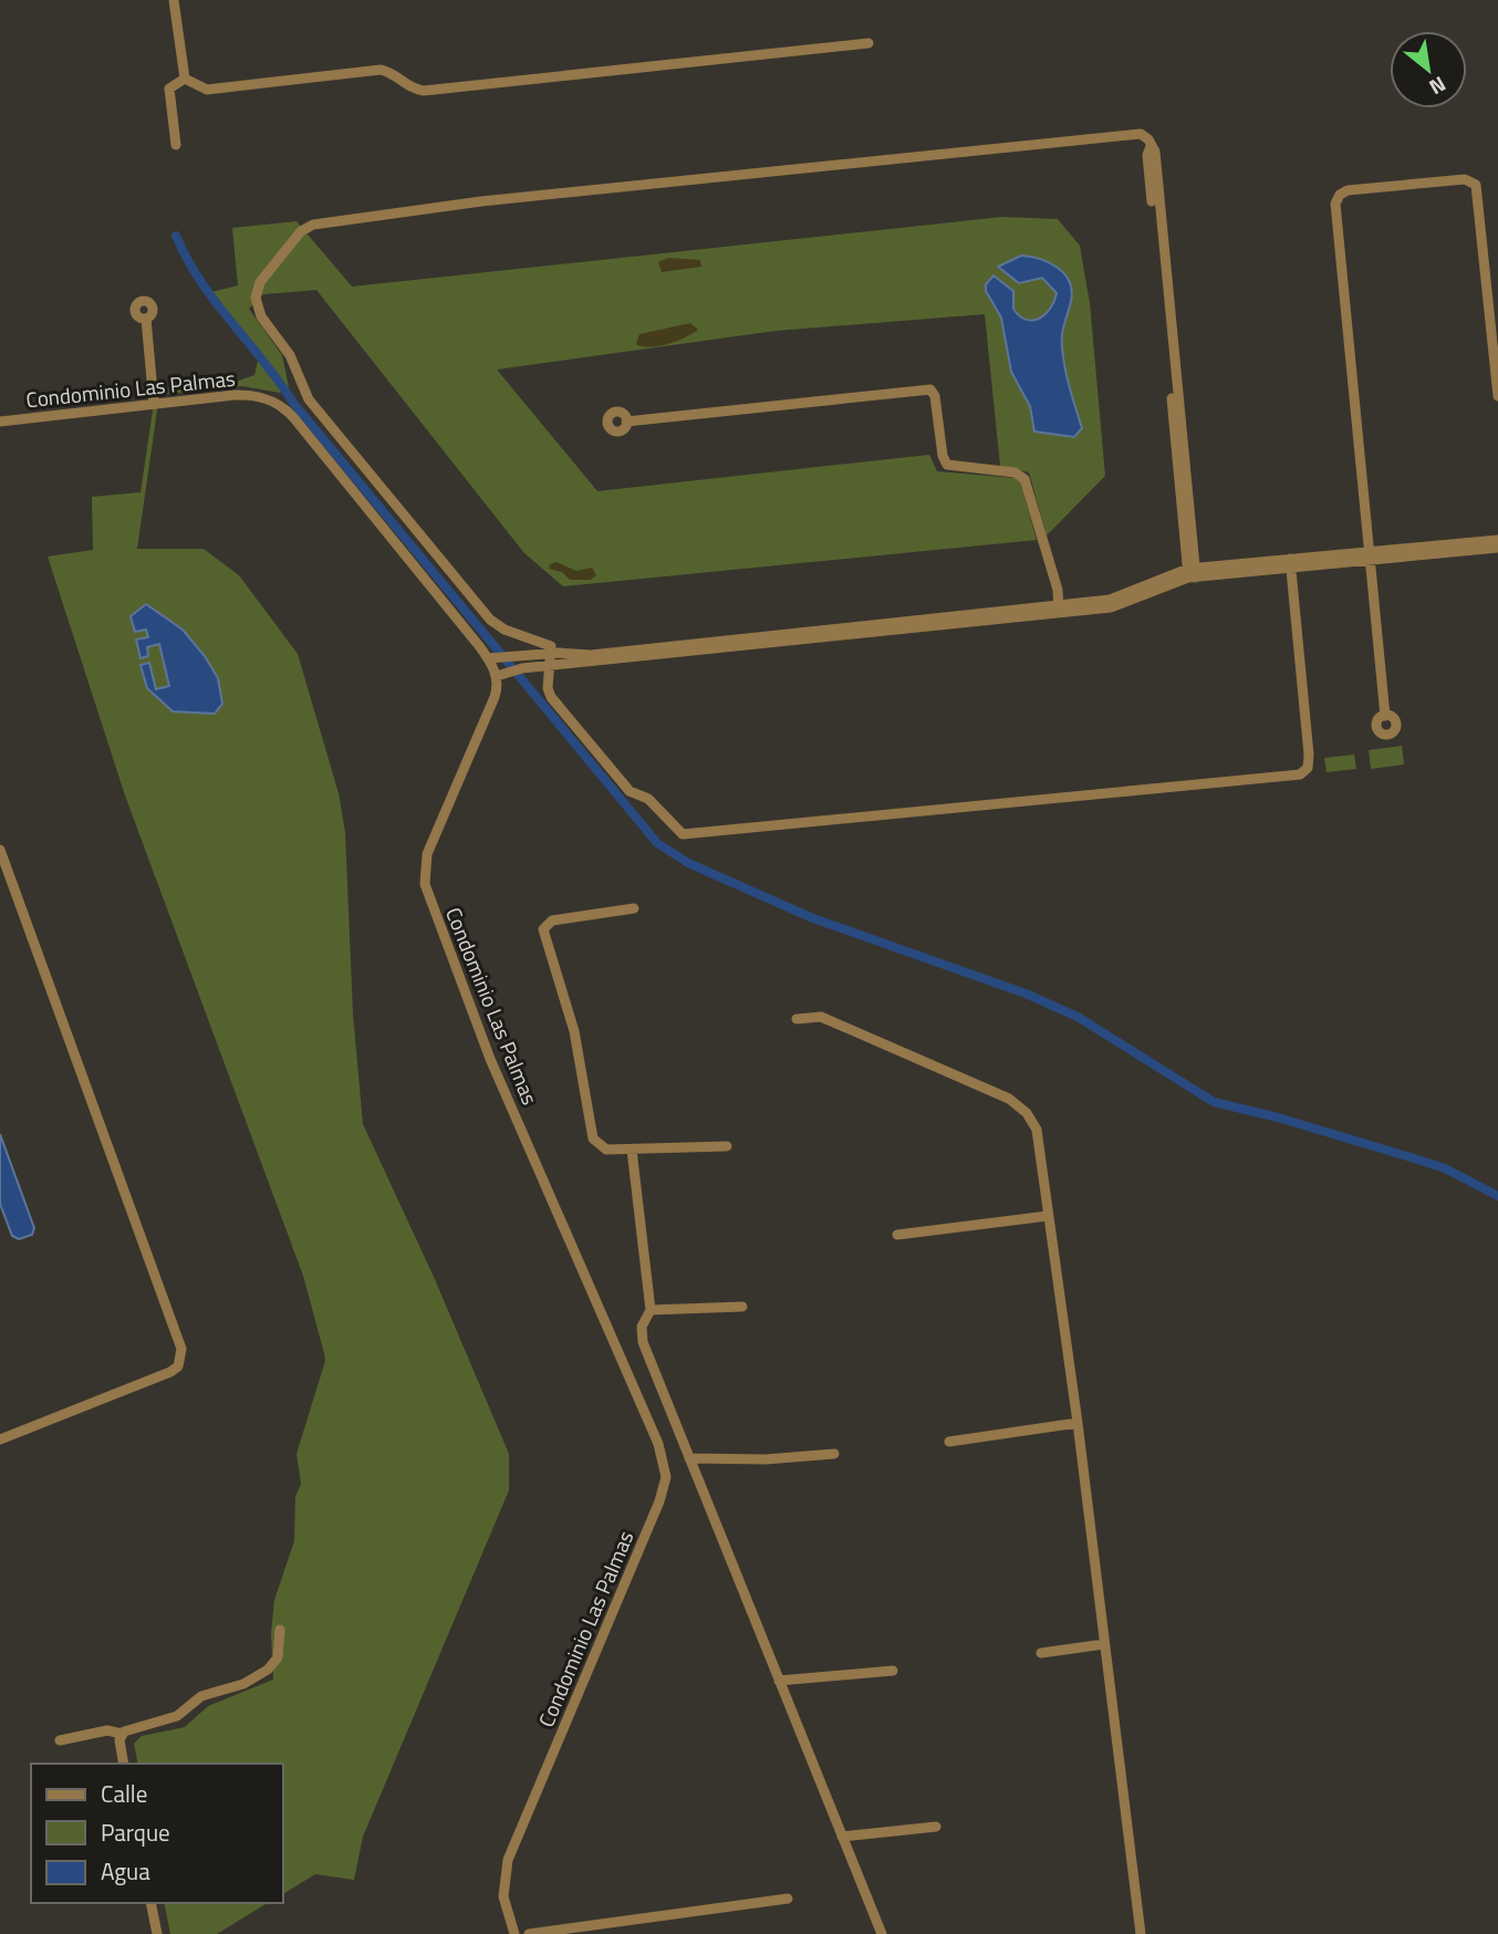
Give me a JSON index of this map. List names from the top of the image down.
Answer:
{
  "streets": {
    "street": ["Condominio Las Palmas"]
  },
  "legend": ["Calle", "Parque", "Agua"],
  "north": "bottom right"
}
